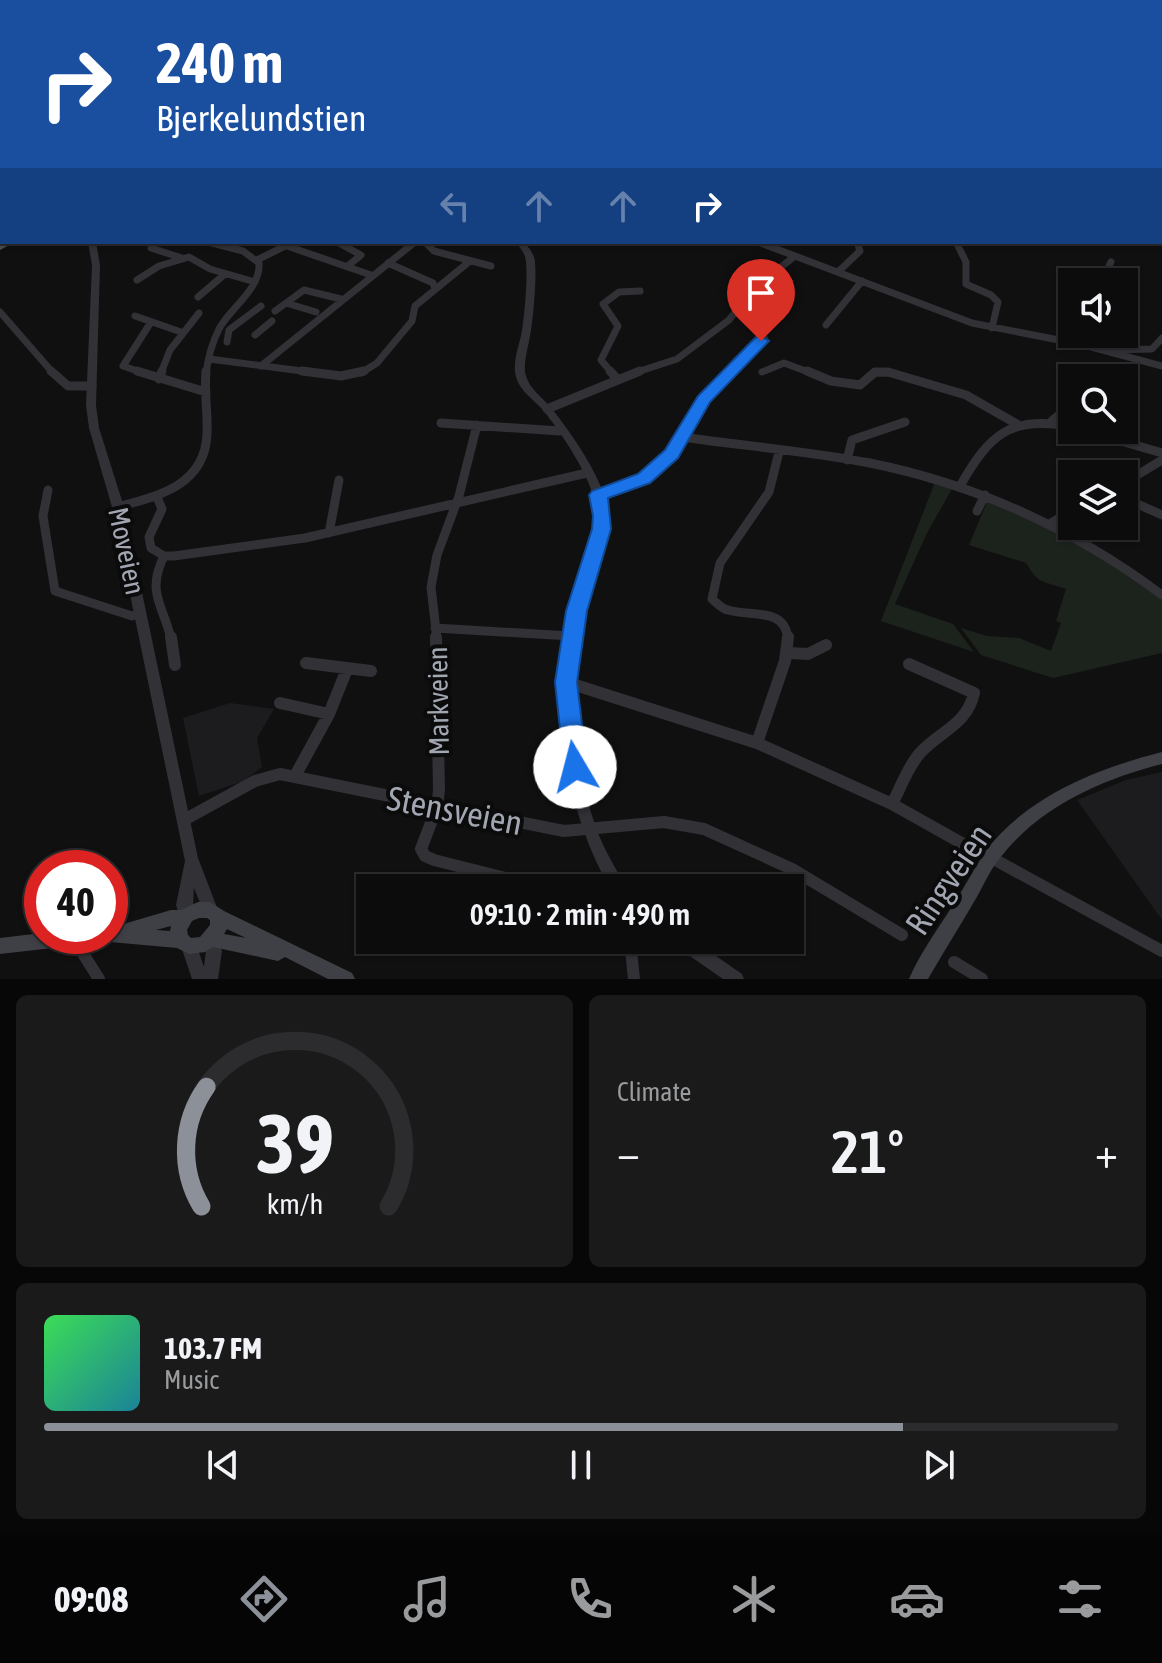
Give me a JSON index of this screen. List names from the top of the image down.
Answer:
{
  "streets": {
    "main road": ["Ringveien"],
    "street": ["Moveien", "Markveien", "Stensveien"]
  },
  "crossings": [
    ["Moveien", "Stensveien"],
    ["Markveien", "Stensveien"]
  ],
  "page": {
    "turn": ["240 m", "Bjerkelundstien"],
    "limit": "40",
    "trip": "09:10 · 2 min · 490 m",
    "tile": "Climate",
    "heat": ["−", "21°", "+"],
    "song": ["103.7 FM", "Music"],
    "tabs": "09:08",
    "gauge": ["39", "km/h"]
  }
}
